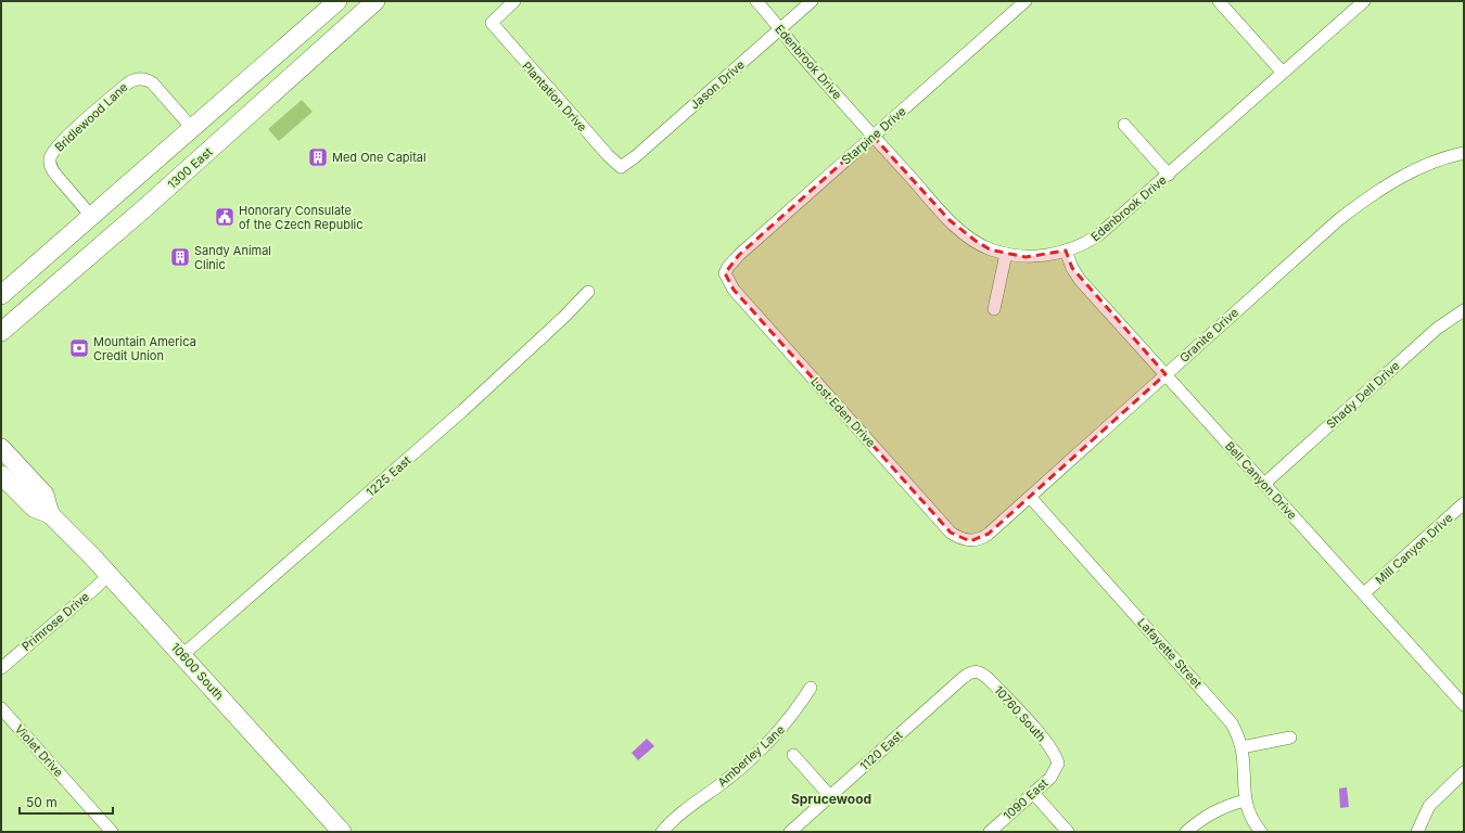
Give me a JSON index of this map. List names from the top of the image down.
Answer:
{
  "streets": {
    "main road": ["1300 East", "10600 South"],
    "street": [
      "Edenbrook Drive",
      "Jason Drive",
      "Plantation Drive",
      "Bridlewood Lane",
      "Starpine Drive",
      "Granite Drive",
      "Shady Dell Drive",
      "Lost Eden Drive",
      "1225 East",
      "Bell Canyon Drive",
      "Mill Canyon Drive",
      "Primrose Drive",
      "Lafayette Street",
      "10760 South",
      "Violet Drive",
      "1120 East",
      "Amberley Lane",
      "1090 East"
    ]
  },
  "crossings": [
    ["Edenbrook Drive", "Jason Drive"],
    ["Edenbrook Drive", "Starpine Drive"],
    ["Edenbrook Drive", "Bell Canyon Drive"],
    ["Jason Drive", "Plantation Drive"],
    ["Starpine Drive", "Lost Eden Drive"],
    ["Granite Drive", "Lost Eden Drive"],
    ["Granite Drive", "Bell Canyon Drive"],
    ["Granite Drive", "Lafayette Street"],
    ["Shady Dell Drive", "Bell Canyon Drive"],
    ["1225 East", "10600 South"],
    ["Bell Canyon Drive", "Mill Canyon Drive"],
    ["Primrose Drive", "10600 South"],
    ["10760 South", "1120 East"],
    ["10760 South", "1090 East"]
  ],
  "districts": ["Sprucewood"],
  "places": {
    "building": ["Med One Capital", "Sandy Animal Clinic"],
    "public building": ["Honorary Consulate of the Czech Republic"],
    "bank": ["Mountain America Credit Union"]
  },
  "scale_bar": "50 m"
}
